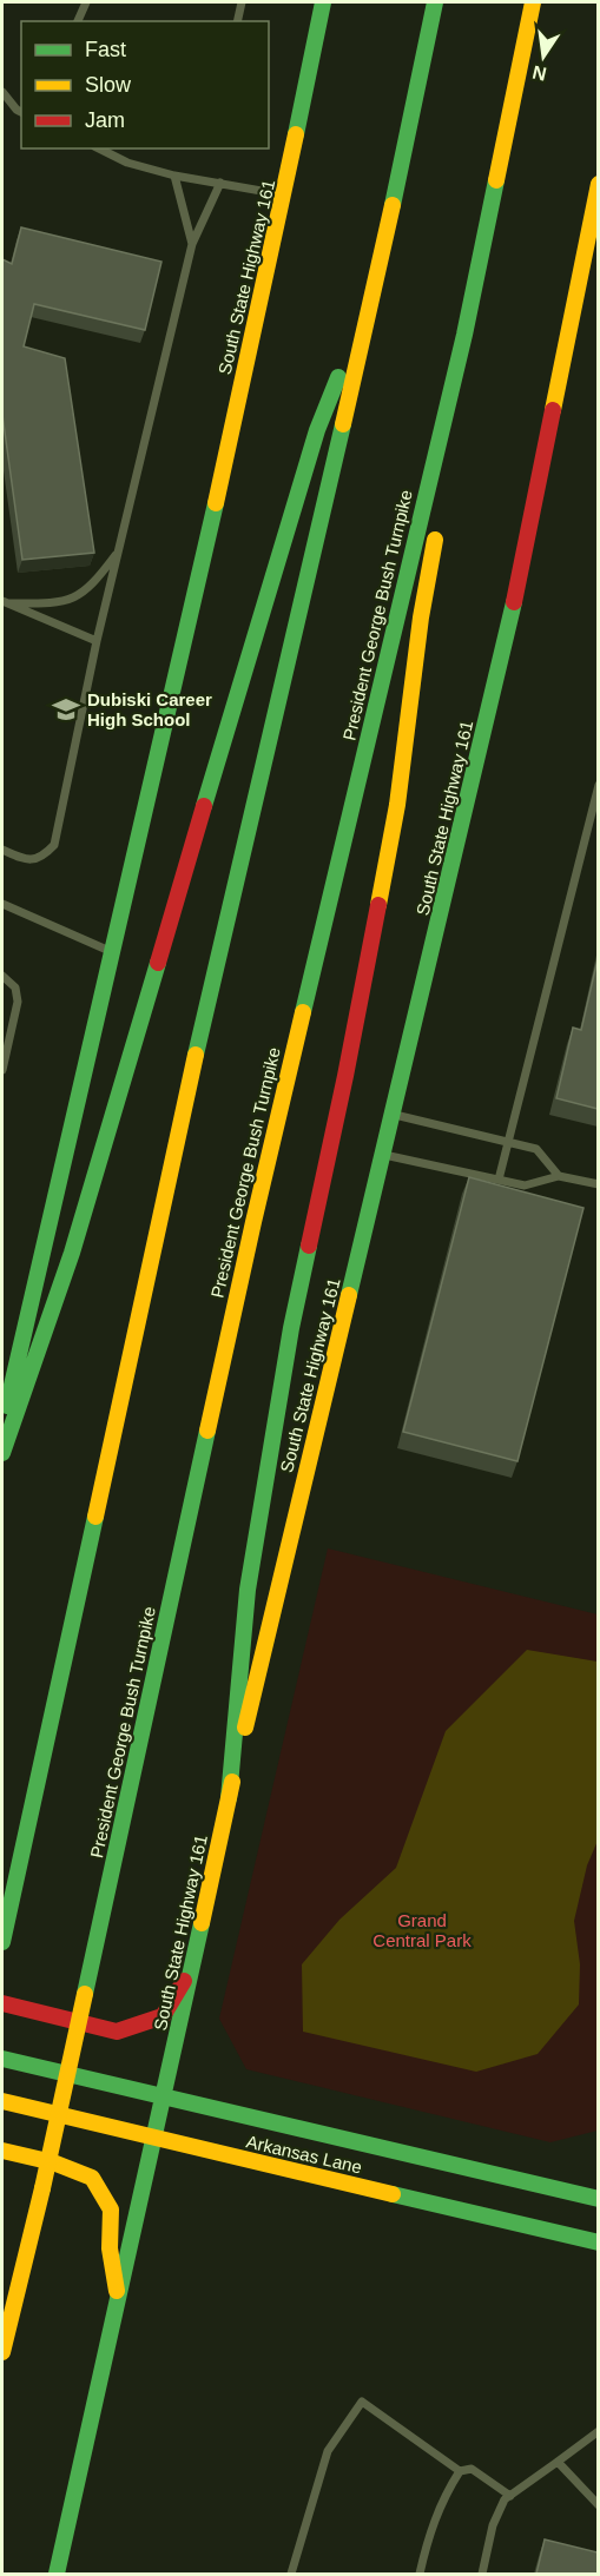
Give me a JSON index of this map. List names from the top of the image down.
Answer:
{
  "streets": {
    "main road": ["South State Highway 161", "President George Bush Turnpike", "Arkansas Lane"]
  },
  "crossings": [
    ["South State Highway 161", "Arkansas Lane"]
  ],
  "parks": ["Grand Central Park"],
  "places": {
    "school or university": ["Dubiski Career High School"]
  },
  "legend": ["Fast", "Slow", "Jam"],
  "north": "bottom"
}
